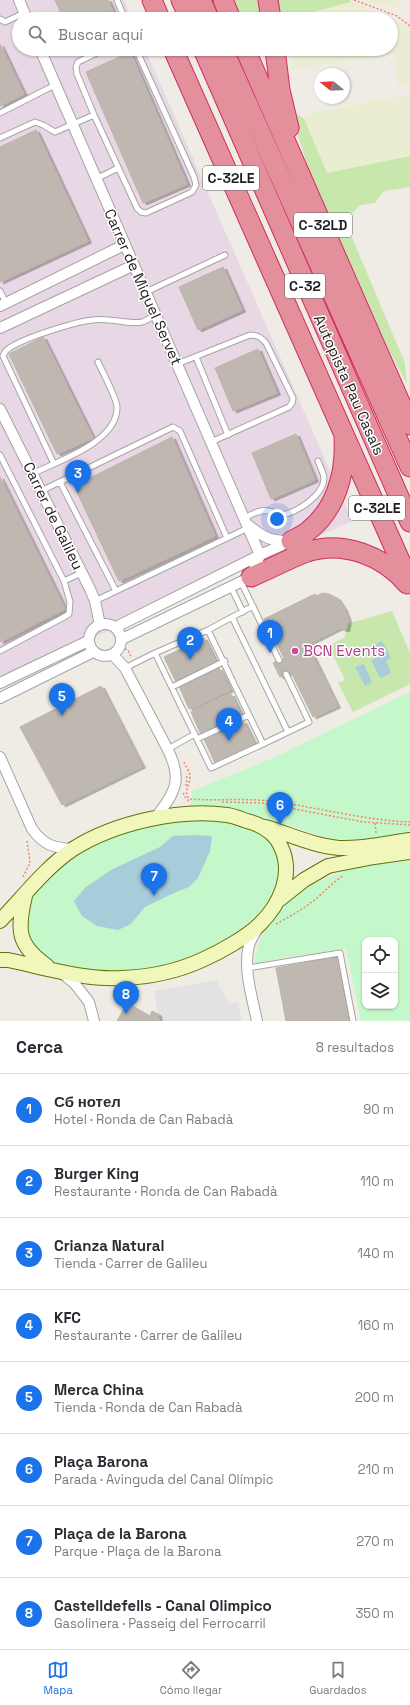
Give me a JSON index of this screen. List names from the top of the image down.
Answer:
{
  "streets": {
    "highway": [
      "C-32LE",
      "C-32LD",
      "C-32",
      "Autopista Pau Casals"
    ],
    "street": ["Carrer de Miquel Servet", "Carrer de Galileu"]
  },
  "places": ["BCN Events"],
  "north": "left",
  "page": {
    "search": "Buscar aquí",
    "pins": [
      "3",
      "1",
      "2",
      "5",
      "4",
      "6",
      "7",
      "8"
    ],
    "heading": ["Cerca", "8 resultados"],
    "list": [
      {
        "mark": "1",
        "name": "Сб нотел",
        "note": "Hotel · Ronda de Can Rabadà",
        "value": "90 m"
      },
      {
        "mark": "2",
        "name": "Burger King",
        "note": "Restaurante · Ronda de Can Rabadà",
        "value": "110 m"
      },
      {
        "mark": "3",
        "name": "Crianza Natural",
        "note": "Tienda · Carrer de Galileu",
        "value": "140 m"
      },
      {
        "mark": "4",
        "name": "KFC",
        "note": "Restaurante · Carrer de Galileu",
        "value": "160 m"
      },
      {
        "mark": "5",
        "name": "Merca China",
        "note": "Tienda · Ronda de Can Rabadà",
        "value": "200 m"
      },
      {
        "mark": "6",
        "name": "Plaça Barona",
        "note": "Parada · Avinguda del Canal Olímpic",
        "value": "210 m"
      },
      {
        "mark": "7",
        "name": "Plaça de la Barona",
        "note": "Parque · Plaça de la Barona",
        "value": "270 m"
      },
      {
        "mark": "8",
        "name": "Castelldefells - Canal Olimpico",
        "note": "Gasolinera · Passeig del Ferrocarril",
        "value": "350 m"
      }
    ],
    "nav": ["Mapa", "Cómo llegar", "Guardados"]
  }
}
